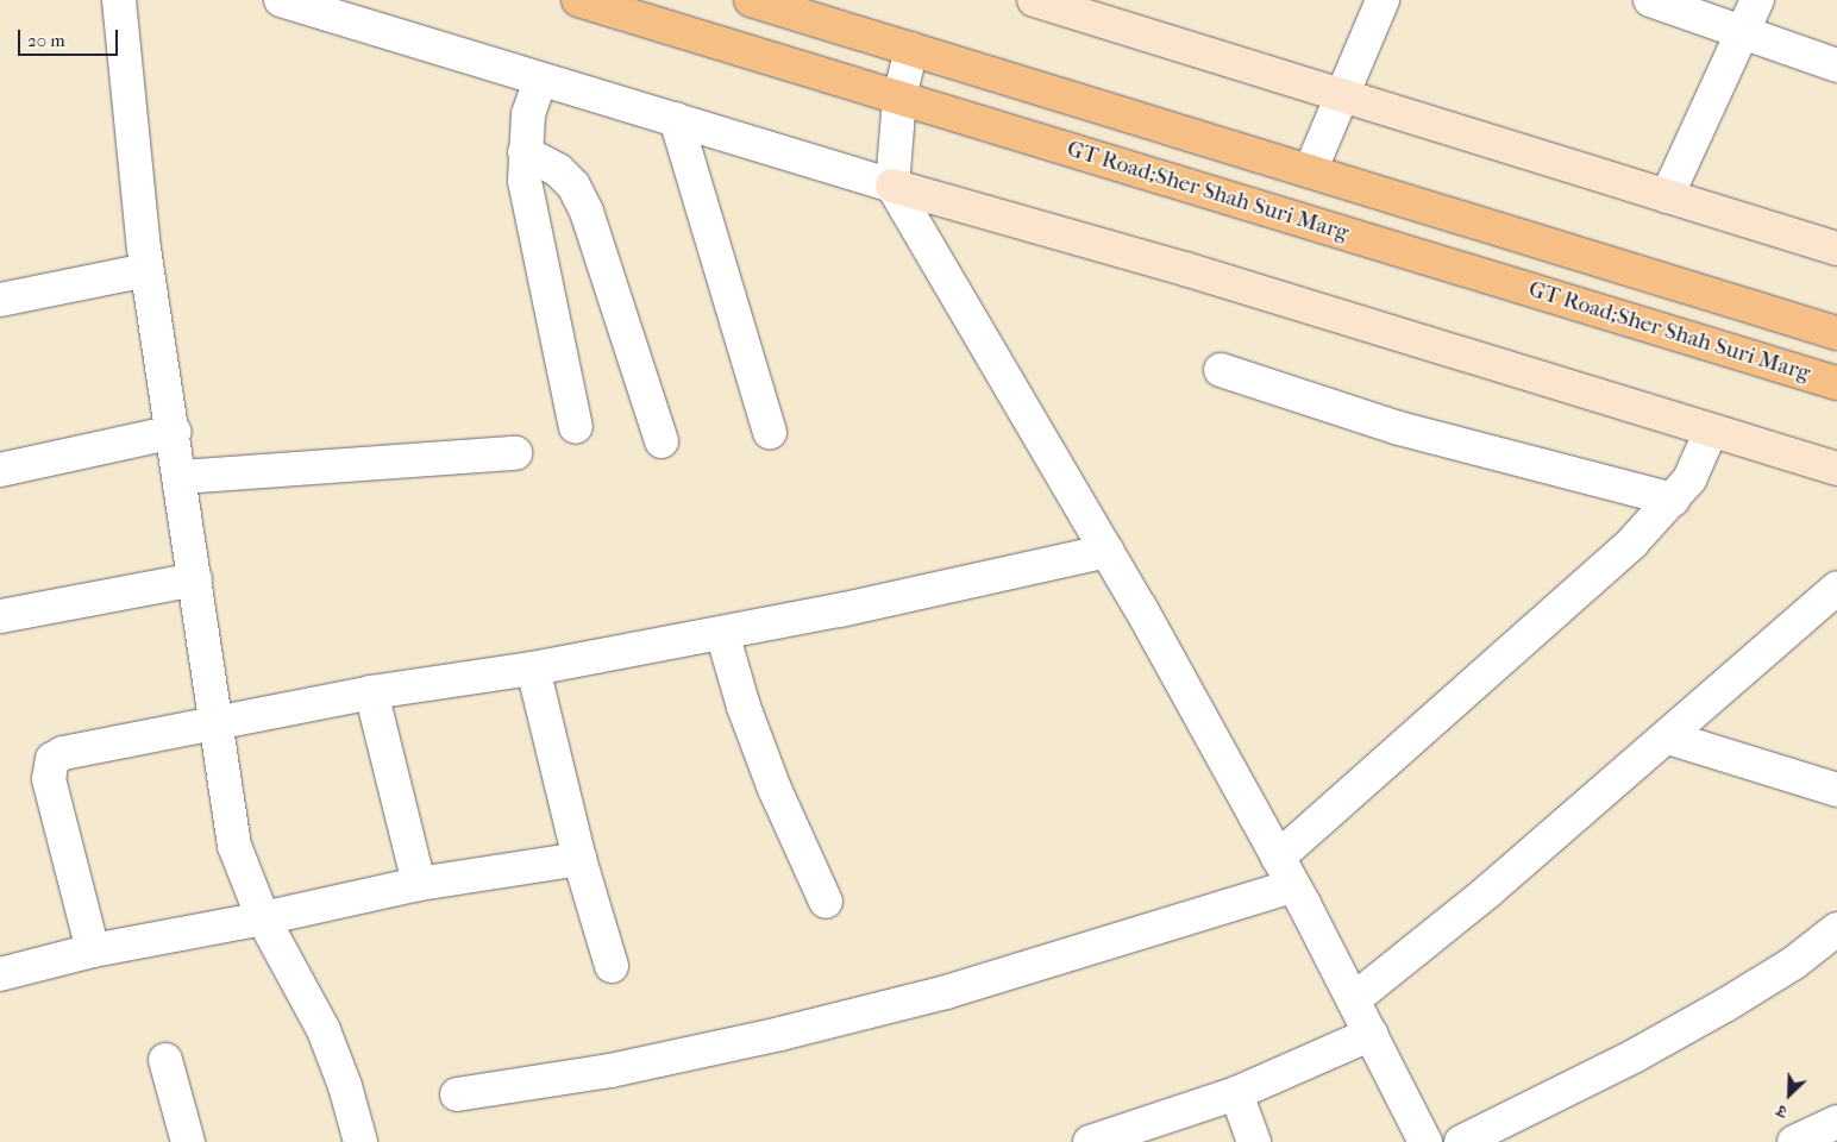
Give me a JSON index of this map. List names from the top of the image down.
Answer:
{
  "streets": {
    "main road": ["GT Road;Sher Shah Suri Marg"]
  },
  "scale_bar": "20 m",
  "north": "bottom left"
}
